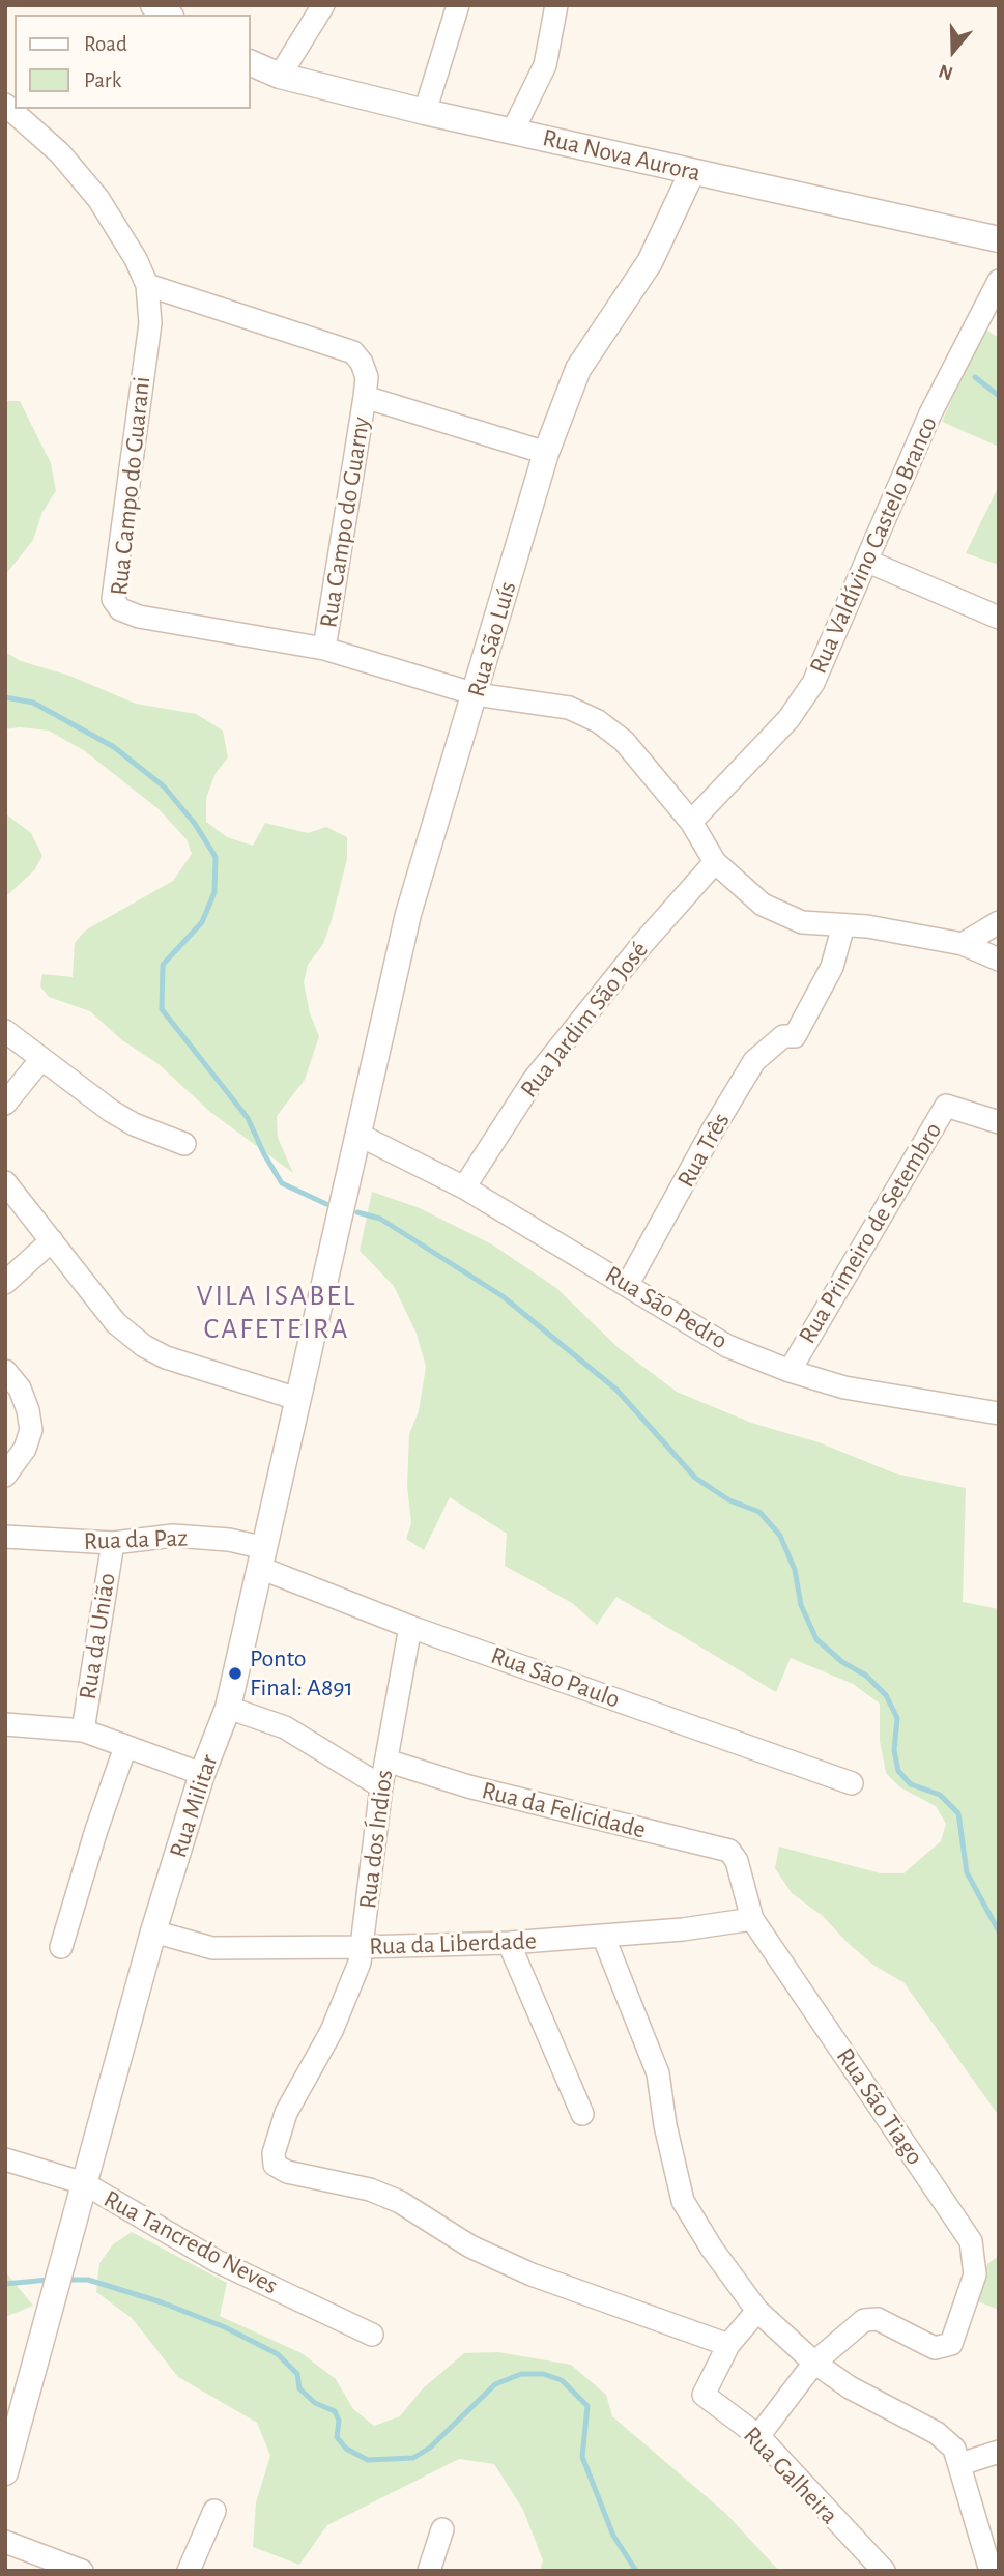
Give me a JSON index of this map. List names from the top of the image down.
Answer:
{
  "streets": {
    "street": [
      "Rua Nova Aurora",
      "Rua Campo do Guarani",
      "Rua Campo do Guarny",
      "Rua Valdívino Castelo Branco",
      "Rua São Luís",
      "Rua Jardim São José",
      "Rua Três",
      "Rua Primeiro de Setembro",
      "Rua São Pedro",
      "Rua da Paz",
      "Rua da União",
      "Rua São Paulo",
      "Rua Militar",
      "Rua da Felicidade",
      "Rua dos Índios",
      "Rua da Liberdade",
      "Rua São Tiago",
      "Rua Tancredo Neves",
      "Rua Galheira"
    ]
  },
  "crossings": [
    ["Rua Nova Aurora", "Rua São Luís"],
    ["Rua Campo do Guarani", "Rua Campo do Guarny"],
    ["Rua São Luís", "Rua São Pedro"],
    ["Rua São Luís", "Rua Militar"],
    ["Rua Jardim São José", "Rua São Pedro"],
    ["Rua Três", "Rua São Pedro"],
    ["Rua Primeiro de Setembro", "Rua São Pedro"],
    ["Rua São Pedro", "Rua Militar"],
    ["Rua da Paz", "Rua da União"],
    ["Rua da Paz", "Rua São Paulo"],
    ["Rua da Paz", "Rua Militar"],
    ["Rua São Paulo", "Rua Militar"],
    ["Rua São Paulo", "Rua dos Índios"],
    ["Rua Militar", "Rua da Liberdade"],
    ["Rua Militar", "Rua Tancredo Neves"],
    ["Rua da Felicidade", "Rua dos Índios"],
    ["Rua da Felicidade", "Rua São Tiago"],
    ["Rua dos Índios", "Rua da Liberdade"],
    ["Rua dos Índios", "Rua Galheira"],
    ["Rua da Liberdade", "Rua São Tiago"]
  ],
  "districts": ["VILA ISABEL CAFETEIRA"],
  "places": ["Ponto Final: A891"],
  "legend": ["Road", "Park"],
  "north": "bottom"
}
